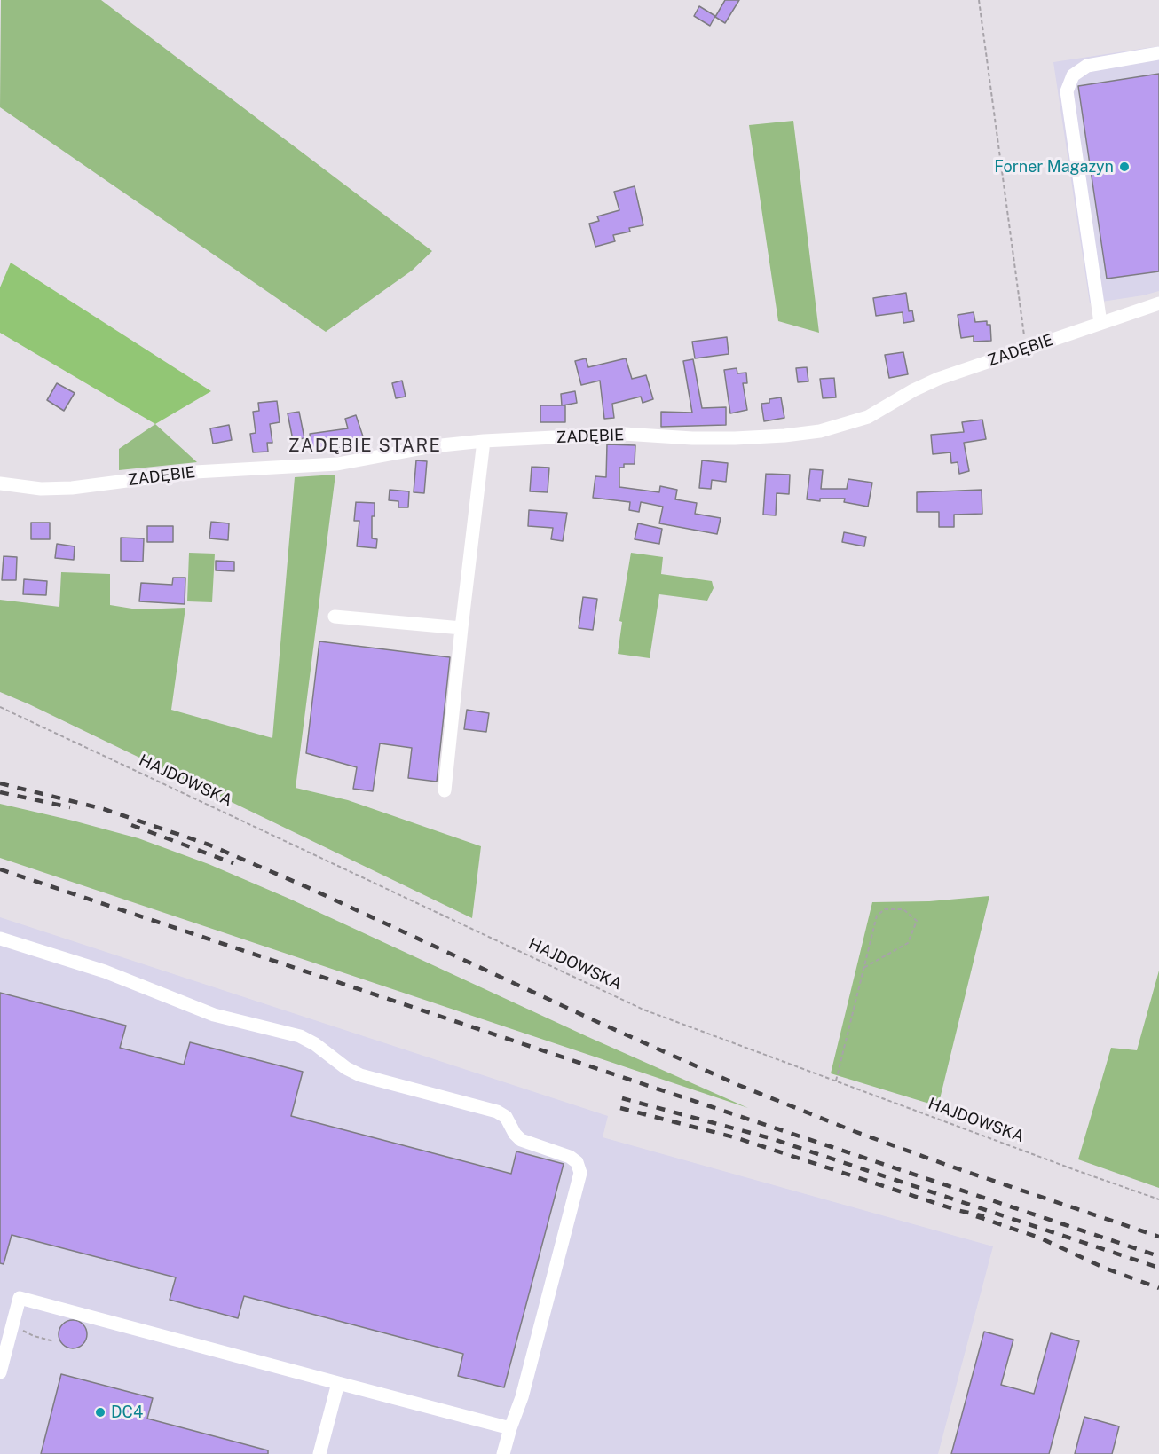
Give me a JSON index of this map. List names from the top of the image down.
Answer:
{
  "streets": {
    "street": ["ZADĘBIE"],
    "path": ["HAJDOWSKA"]
  },
  "districts": ["ZADĘBIE STARE"],
  "places": ["Forner Magazyn", "DC4"]
}
